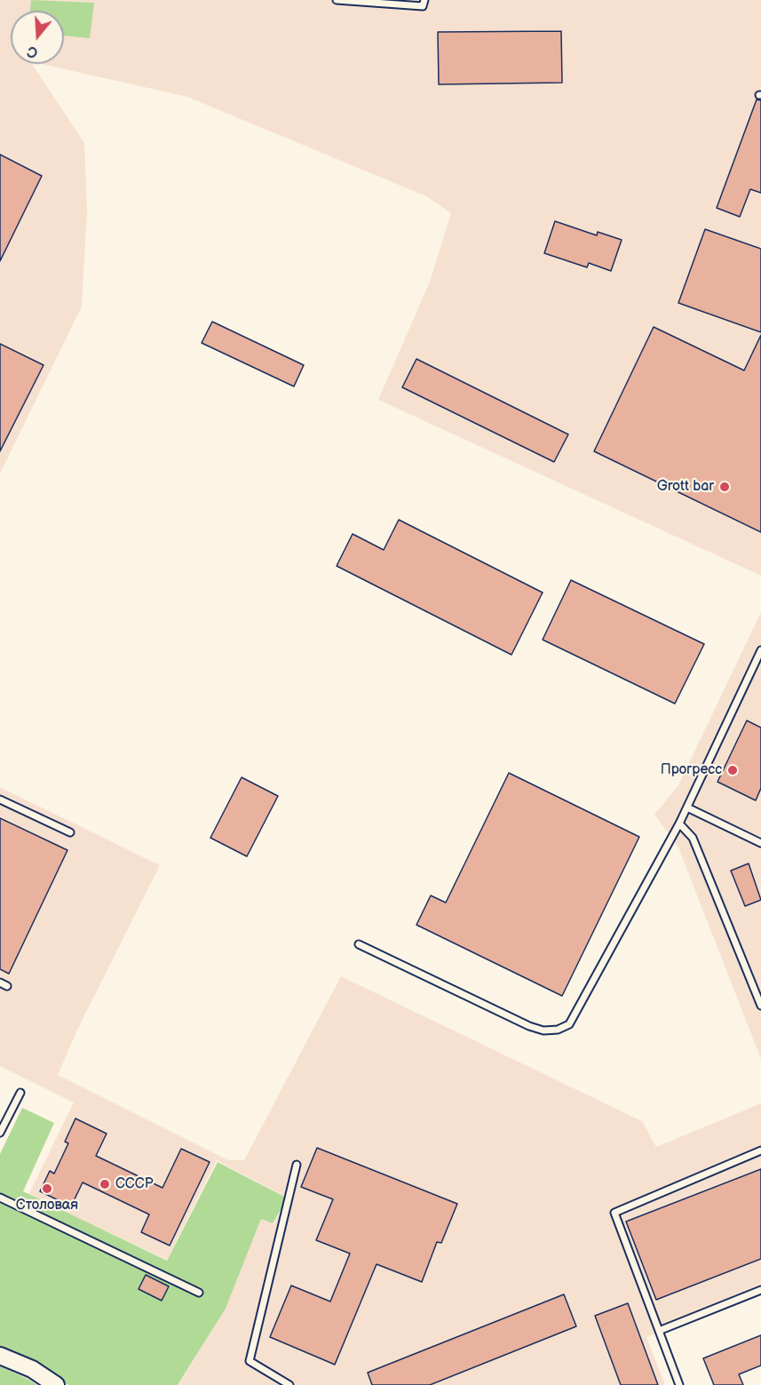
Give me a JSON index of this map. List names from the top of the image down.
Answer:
{
  "places": [
    "Grott bar",
    "Прогресс",
    "СССР",
    "Столовая"
  ],
  "north": "bottom"
}
